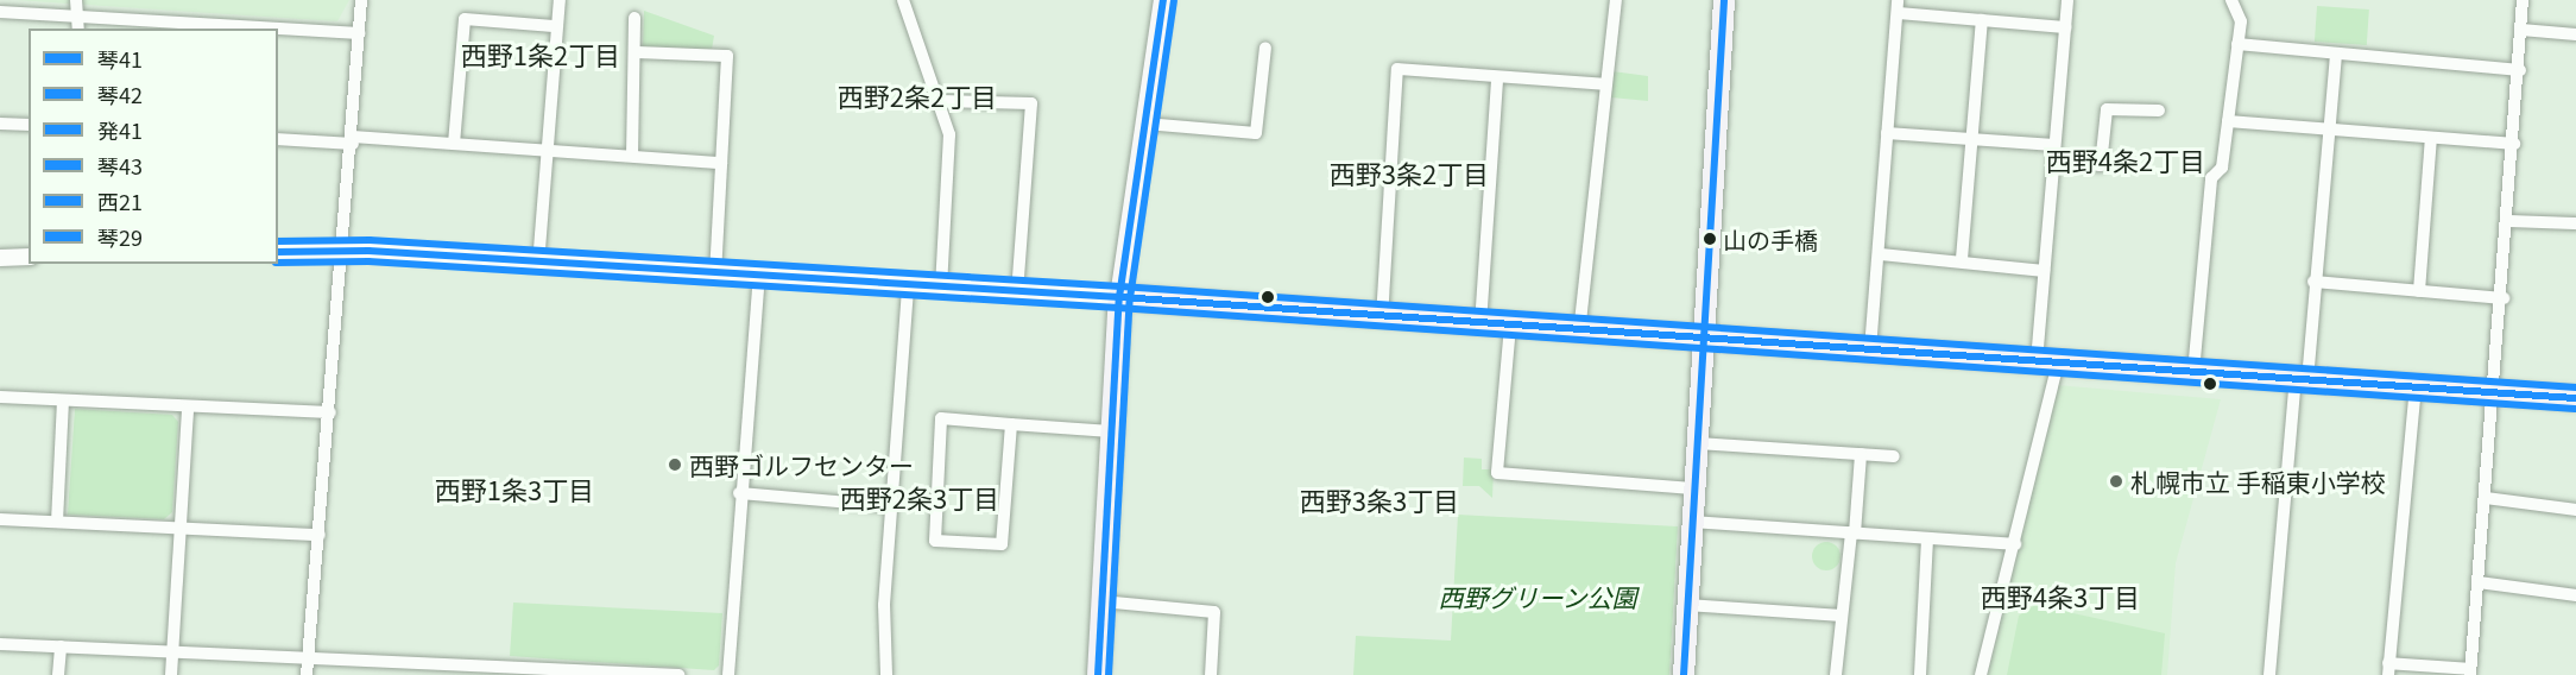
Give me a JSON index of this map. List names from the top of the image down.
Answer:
{
  "districts": [
    "西野1条2丁目",
    "西野2条2丁目",
    "西野4条2丁目",
    "西野3条2丁目",
    "西野1条3丁目",
    "西野2条3丁目",
    "西野3条3丁目",
    "西野4条3丁目"
  ],
  "parks": ["西野グリーン公園"],
  "places": ["山の手橋", "西野ゴルフセンター", "札幌市立 手稲東小学校"],
  "lines": [
    "transit line 琴43",
    "transit line 琴29",
    "transit line 西21",
    "transit line 発41",
    "transit line 琴41",
    "transit line 琴42"
  ],
  "legend": [
    "琴41",
    "琴42",
    "発41",
    "琴43",
    "西21",
    "琴29"
  ]
}
